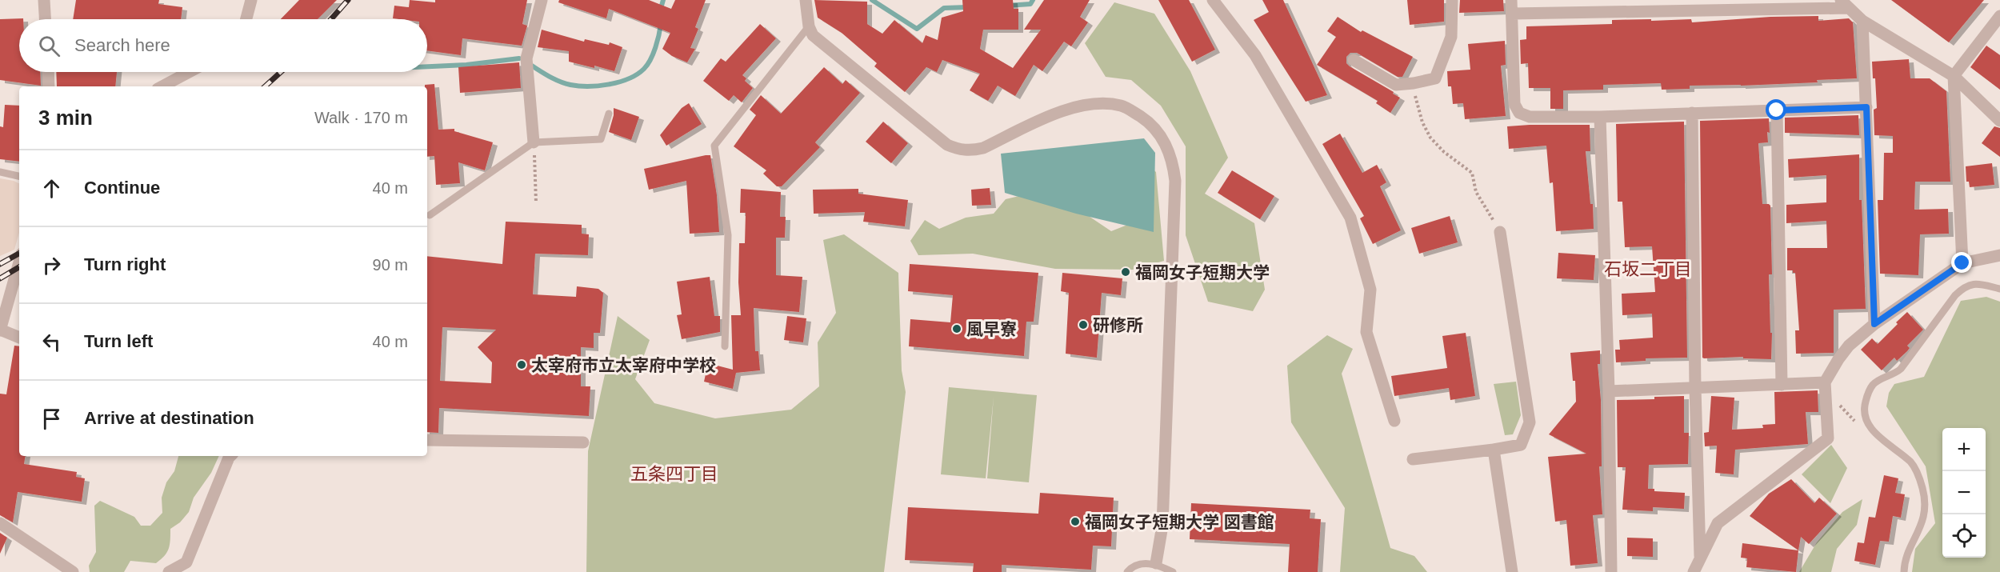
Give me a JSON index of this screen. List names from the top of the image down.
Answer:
{
  "districts": ["石坂二丁目", "五条四丁目"],
  "places": [
    "福岡女子短期大学",
    "研修所",
    "風早寮",
    "太宰府市立太宰府中学校",
    "福岡女子短期大学 図書館"
  ],
  "page": {
    "search": "Search here",
    "heading": ["3 min", "Walk · 170 m"],
    "list": [
      ["Continue", "40 m"],
      ["Turn right", "90 m"],
      ["Turn left", "40 m"],
      "Arrive at destination"
    ],
    "map_buttons": ["+", "−"]
  }
}
